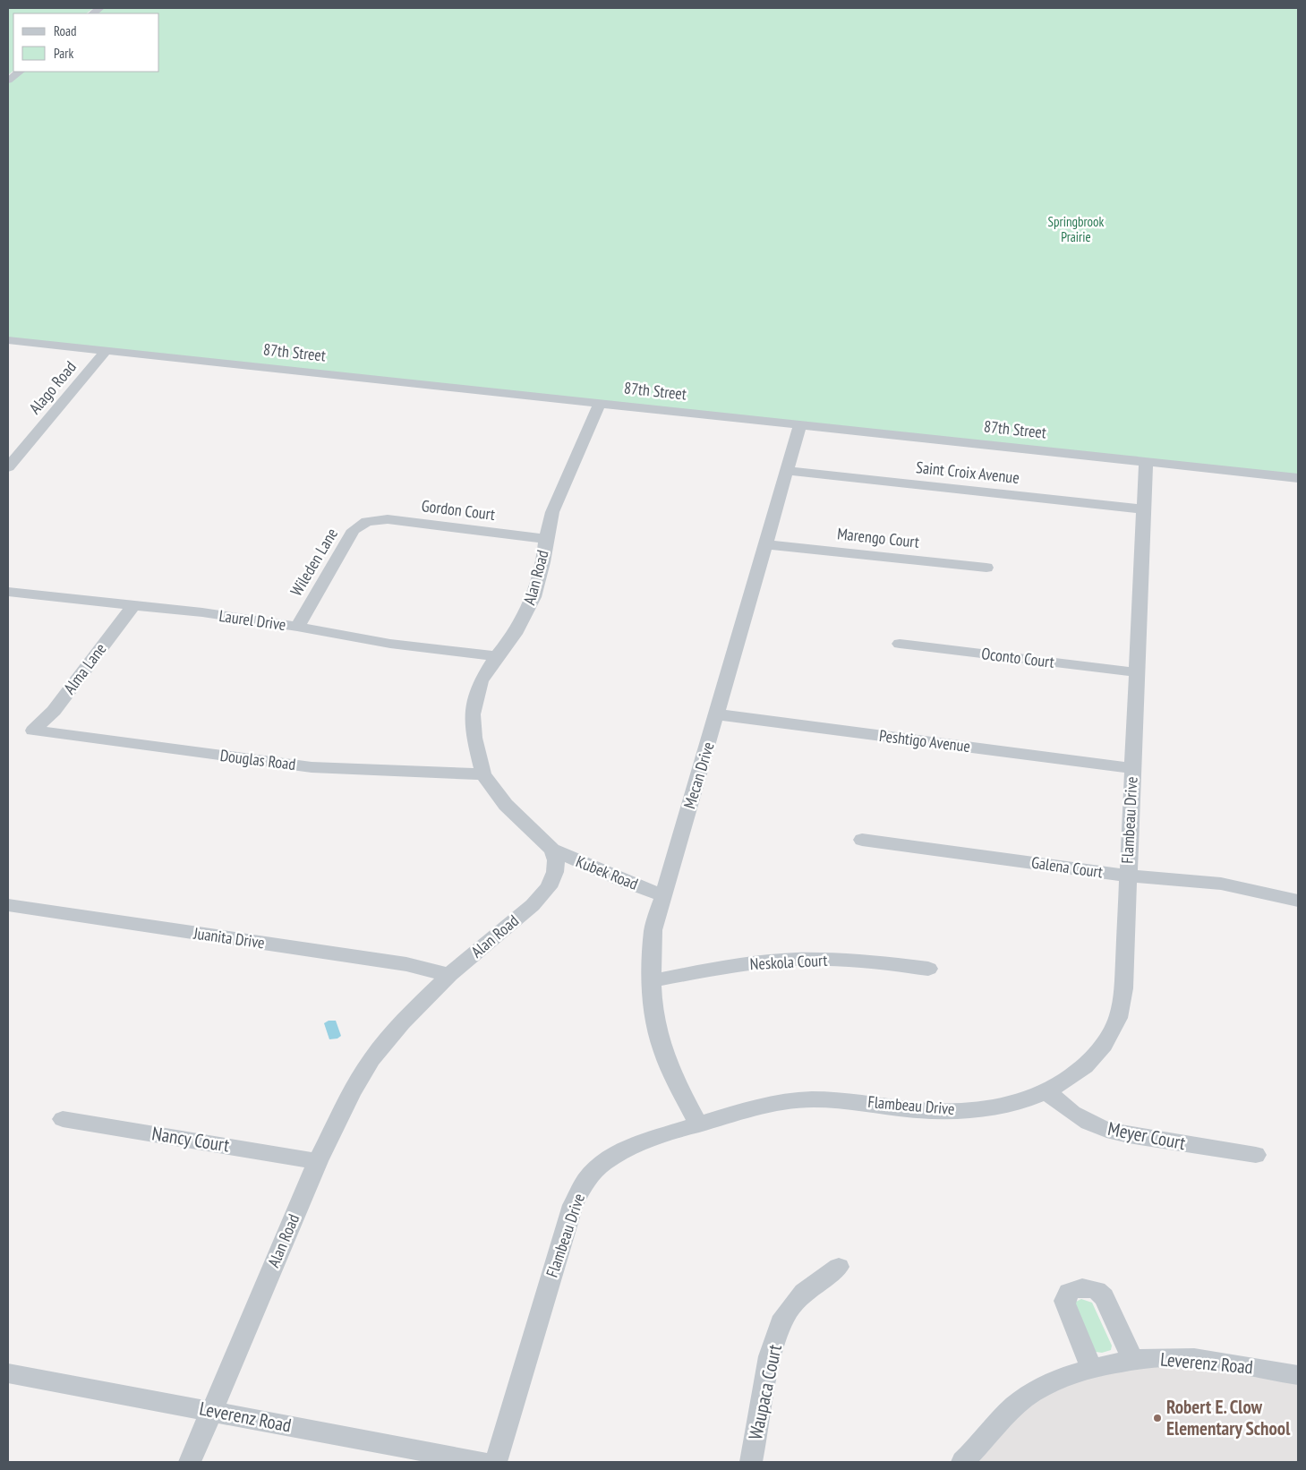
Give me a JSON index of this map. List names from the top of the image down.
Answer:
{
  "streets": {
    "street": [
      "87th Street",
      "Alago Road",
      "Saint Croix Avenue",
      "Gordon Court",
      "Marengo Court",
      "Wileden Lane",
      "Alan Road",
      "Laurel Drive",
      "Oconto Court",
      "Alma Lane",
      "Peshtigo Avenue",
      "Douglas Road",
      "Mecan Drive",
      "Flambeau Drive",
      "Galena Court",
      "Kubek Road",
      "Juanita Drive",
      "Neskola Court",
      "Meyer Court",
      "Nancy Court",
      "Leverenz Road",
      "Waupaca Court"
    ]
  },
  "crossings": [
    ["87th Street", "Alago Road"],
    ["87th Street", "Alan Road"],
    ["87th Street", "Mecan Drive"],
    ["87th Street", "Flambeau Drive"],
    ["Saint Croix Avenue", "Mecan Drive"],
    ["Saint Croix Avenue", "Flambeau Drive"],
    ["Gordon Court", "Wileden Lane"],
    ["Gordon Court", "Alan Road"],
    ["Marengo Court", "Mecan Drive"],
    ["Wileden Lane", "Laurel Drive"],
    ["Alan Road", "Laurel Drive"],
    ["Alan Road", "Douglas Road"],
    ["Alan Road", "Kubek Road"],
    ["Alan Road", "Juanita Drive"],
    ["Alan Road", "Nancy Court"],
    ["Alan Road", "Leverenz Road"],
    ["Laurel Drive", "Alma Lane"],
    ["Oconto Court", "Flambeau Drive"],
    ["Alma Lane", "Douglas Road"],
    ["Peshtigo Avenue", "Mecan Drive"],
    ["Peshtigo Avenue", "Flambeau Drive"],
    ["Mecan Drive", "Flambeau Drive"],
    ["Mecan Drive", "Kubek Road"],
    ["Mecan Drive", "Neskola Court"],
    ["Flambeau Drive", "Galena Court"],
    ["Flambeau Drive", "Meyer Court"]
  ],
  "parks": ["Springbrook Prairie"],
  "places": ["Robert E. Clow Elementary School"],
  "legend": ["Road", "Park"]
}
